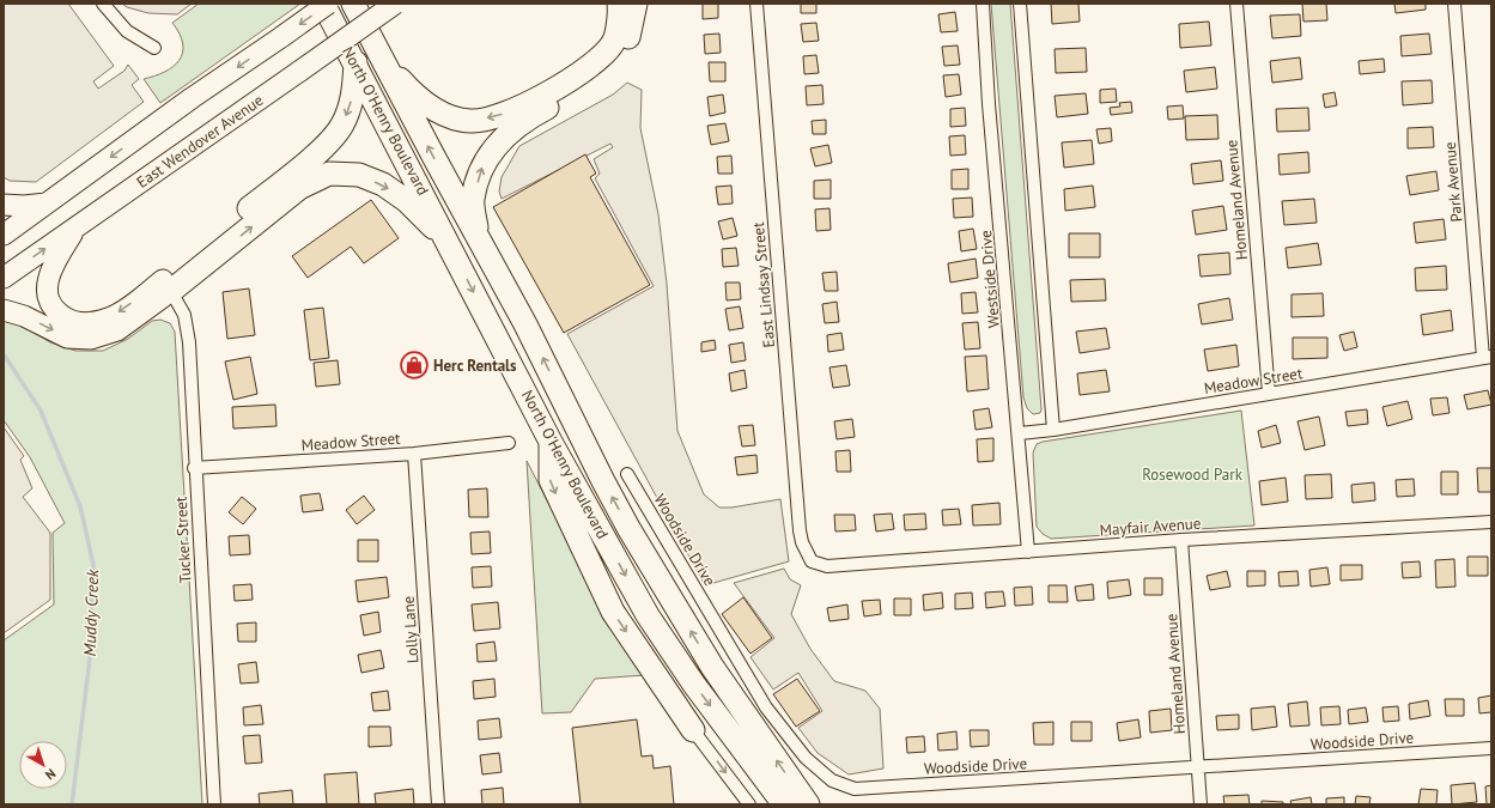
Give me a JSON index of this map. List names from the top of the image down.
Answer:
{
  "streets": {
    "highway": ["North O'Henry Boulevard", "East Wendover Avenue"],
    "street": [
      "Park Avenue",
      "Homeland Avenue",
      "Westside Drive",
      "East Lindsay Street",
      "Meadow Street",
      "Mayfair Avenue",
      "Tucker Street",
      "Woodside Drive",
      "Lolly Lane"
    ]
  },
  "crossings": [
    ["Park Avenue", "Meadow Street"],
    ["Homeland Avenue", "Meadow Street"],
    ["Homeland Avenue", "Mayfair Avenue"],
    ["Homeland Avenue", "Woodside Drive"],
    ["Westside Drive", "Meadow Street"],
    ["Westside Drive", "Mayfair Avenue"],
    ["East Lindsay Street", "Mayfair Avenue"],
    ["Meadow Street", "Tucker Street"],
    ["Meadow Street", "Lolly Lane"]
  ],
  "water": ["Muddy Creek"],
  "parks": ["Rosewood Park"],
  "places": {
    "shop": ["Herc Rentals"]
  },
  "north": "bottom right"
}
